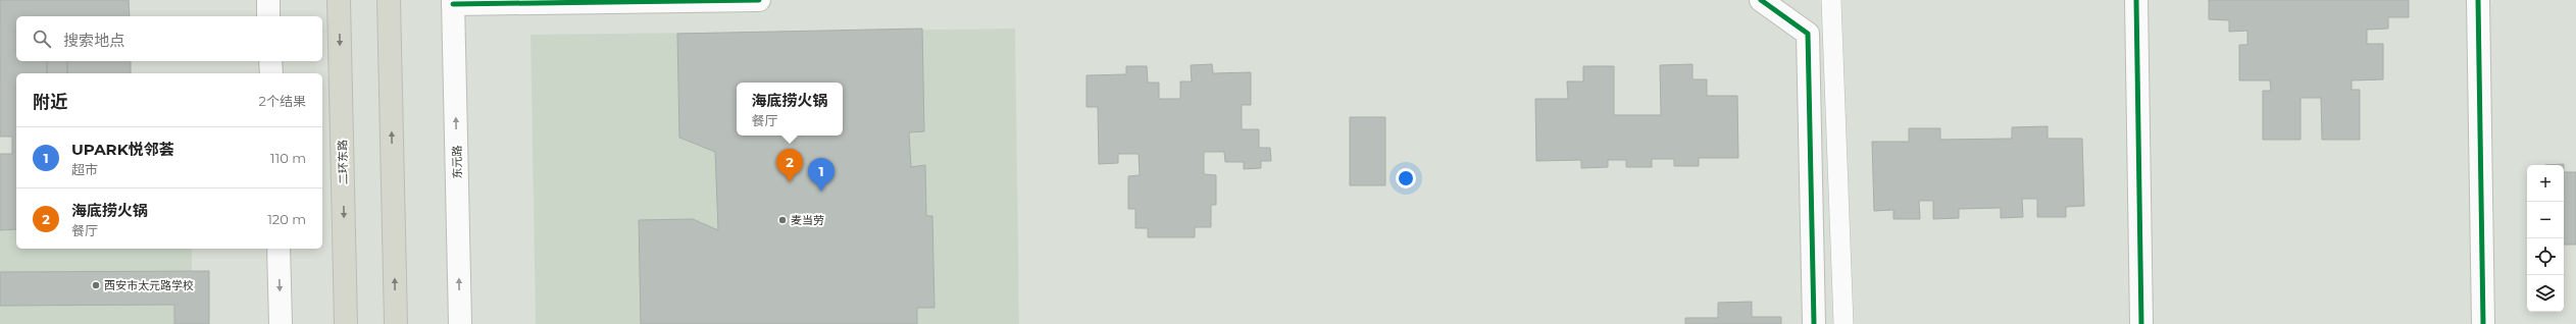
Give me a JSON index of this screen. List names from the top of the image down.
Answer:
{
  "streets": {
    "highway": ["二环东路"],
    "street": ["东元路"]
  },
  "places": ["麦当劳", "西安市太元路学校"],
  "page": {
    "search": "搜索地点",
    "heading": ["附近", "2个结果"],
    "popup": ["海底捞火锅", "餐厅"],
    "list": [
      {
        "mark": "1",
        "name": "UPARK悦邻荟",
        "note": "超市",
        "value": "110 m"
      },
      {
        "mark": "2",
        "name": "海底捞火锅",
        "note": "餐厅",
        "value": "120 m"
      }
    ],
    "pins": ["2", "1"],
    "map_buttons": ["+", "−"]
  }
}
